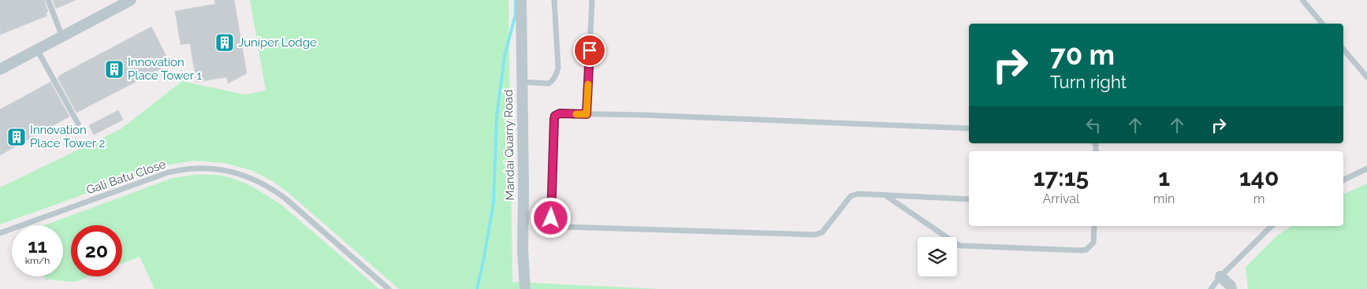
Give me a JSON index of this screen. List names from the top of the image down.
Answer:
{
  "streets": {
    "street": ["Mandai Quarry Road"],
    "lane": ["Gali Batu Close"]
  },
  "places": {
    "building": ["Juniper Lodge", "Innovation Place Tower 1", "Innovation Place Tower 2"]
  },
  "page": {
    "turn": ["70 m", "Turn right"],
    "eta": [
      "17:15",
      "Arrival",
      "1",
      "min",
      "140",
      "m"
    ],
    "speed": "11 km/h",
    "limit": "20"
  }
}
